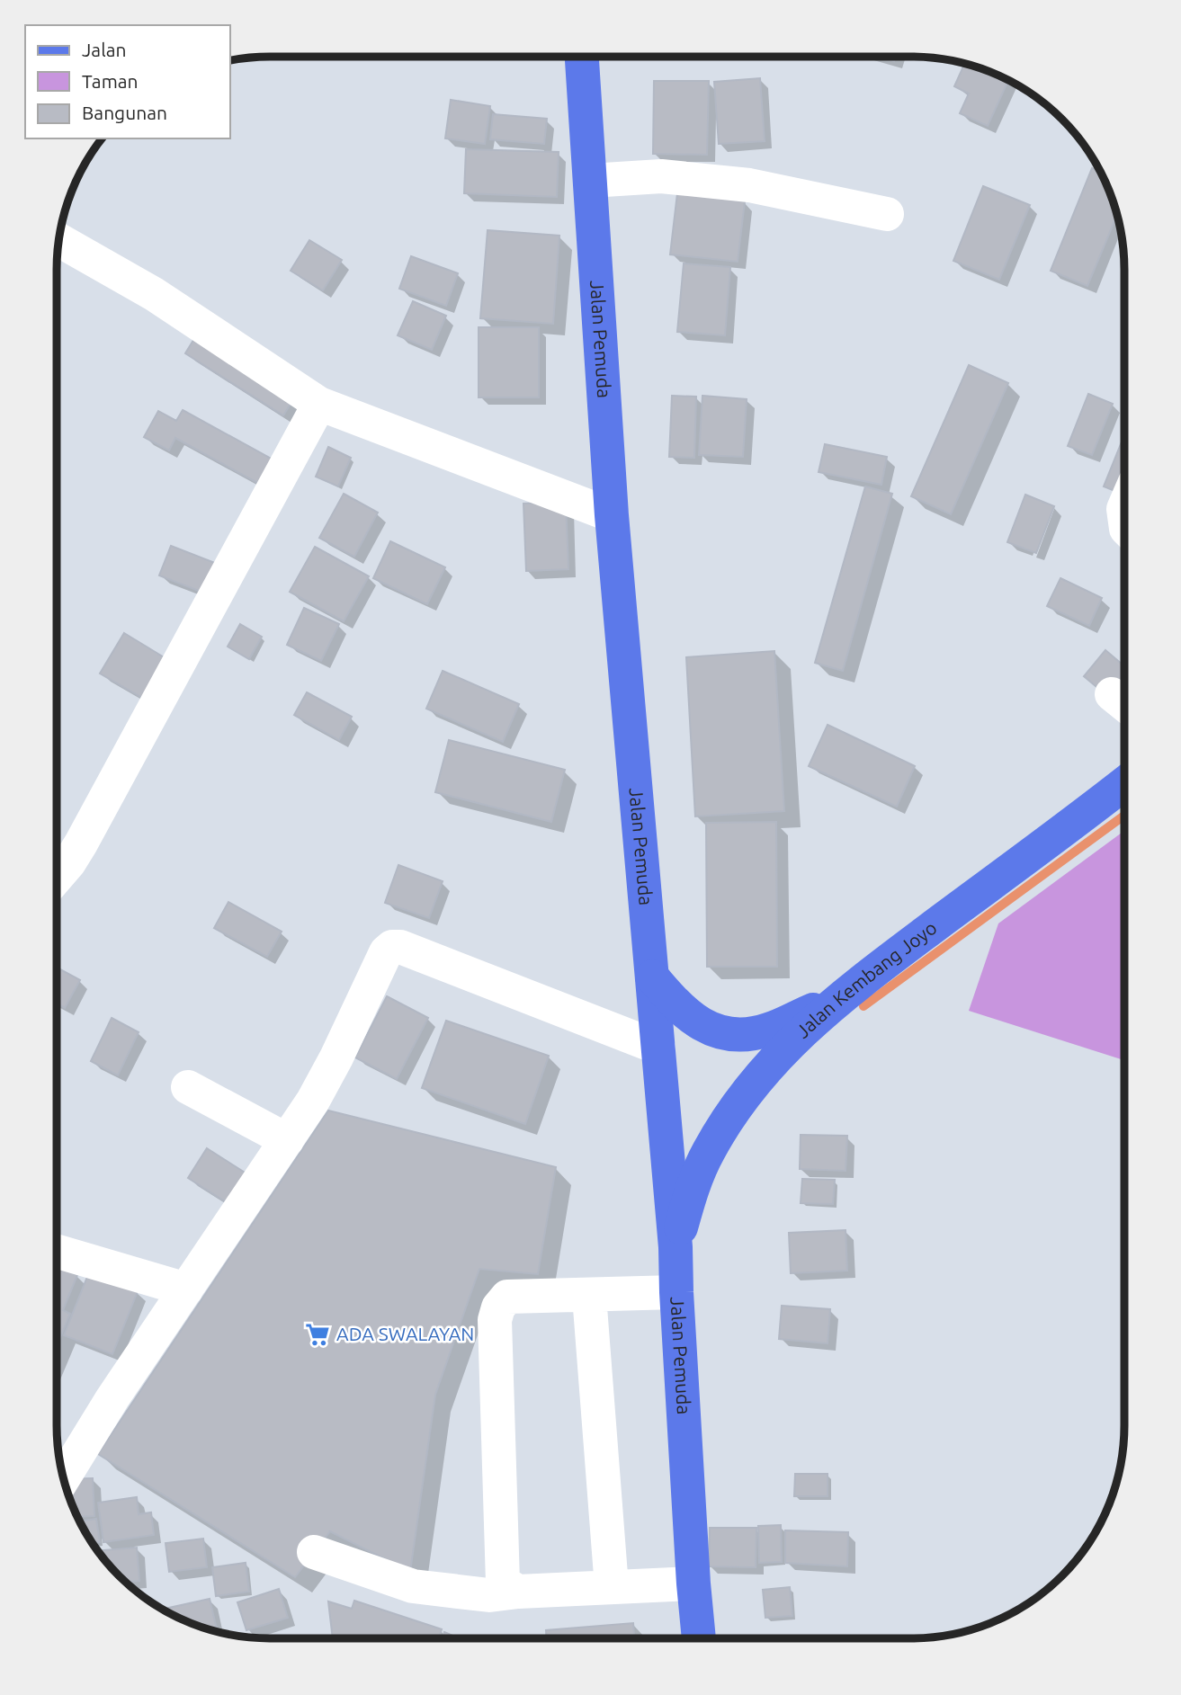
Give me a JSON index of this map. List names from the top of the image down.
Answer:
{
  "streets": {
    "main road": ["Jalan Pemuda", "Jalan Kembang Joyo"]
  },
  "crossings": [
    ["Jalan Pemuda", "Jalan Kembang Joyo"]
  ],
  "places": {
    "supermarket": ["ADA SWALAYAN"]
  },
  "legend": ["Jalan", "Taman", "Bangunan"]
}
